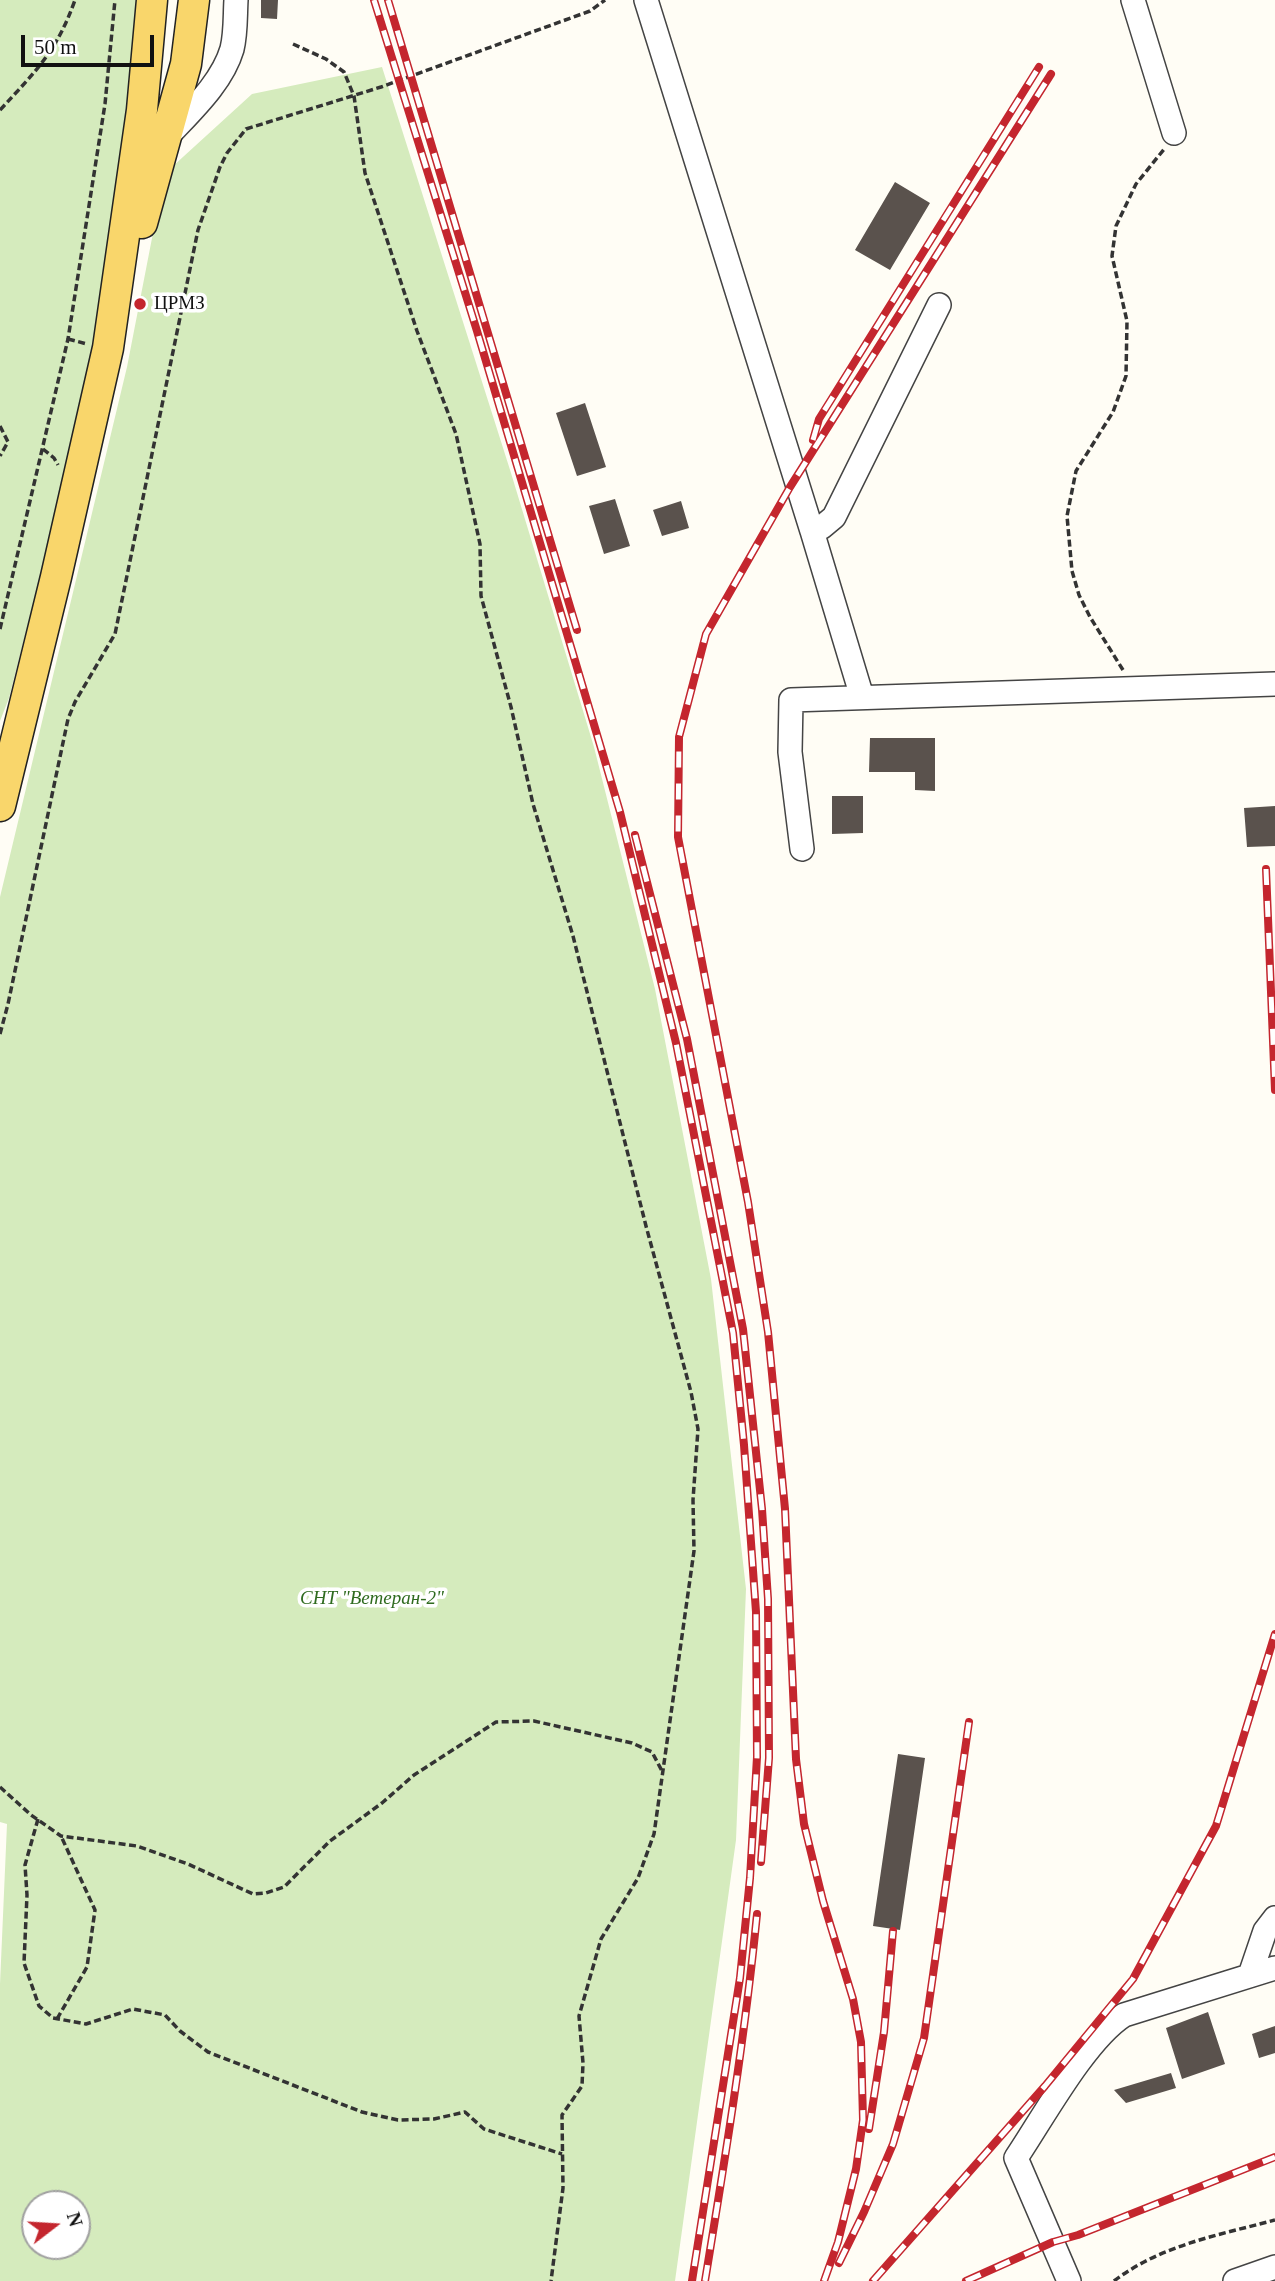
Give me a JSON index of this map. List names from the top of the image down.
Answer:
{
  "parks": ["СНТ \"Ветеран-2\""],
  "places": ["ЦРМЗ"],
  "scale_bar": "50 m",
  "north": "right"
}
